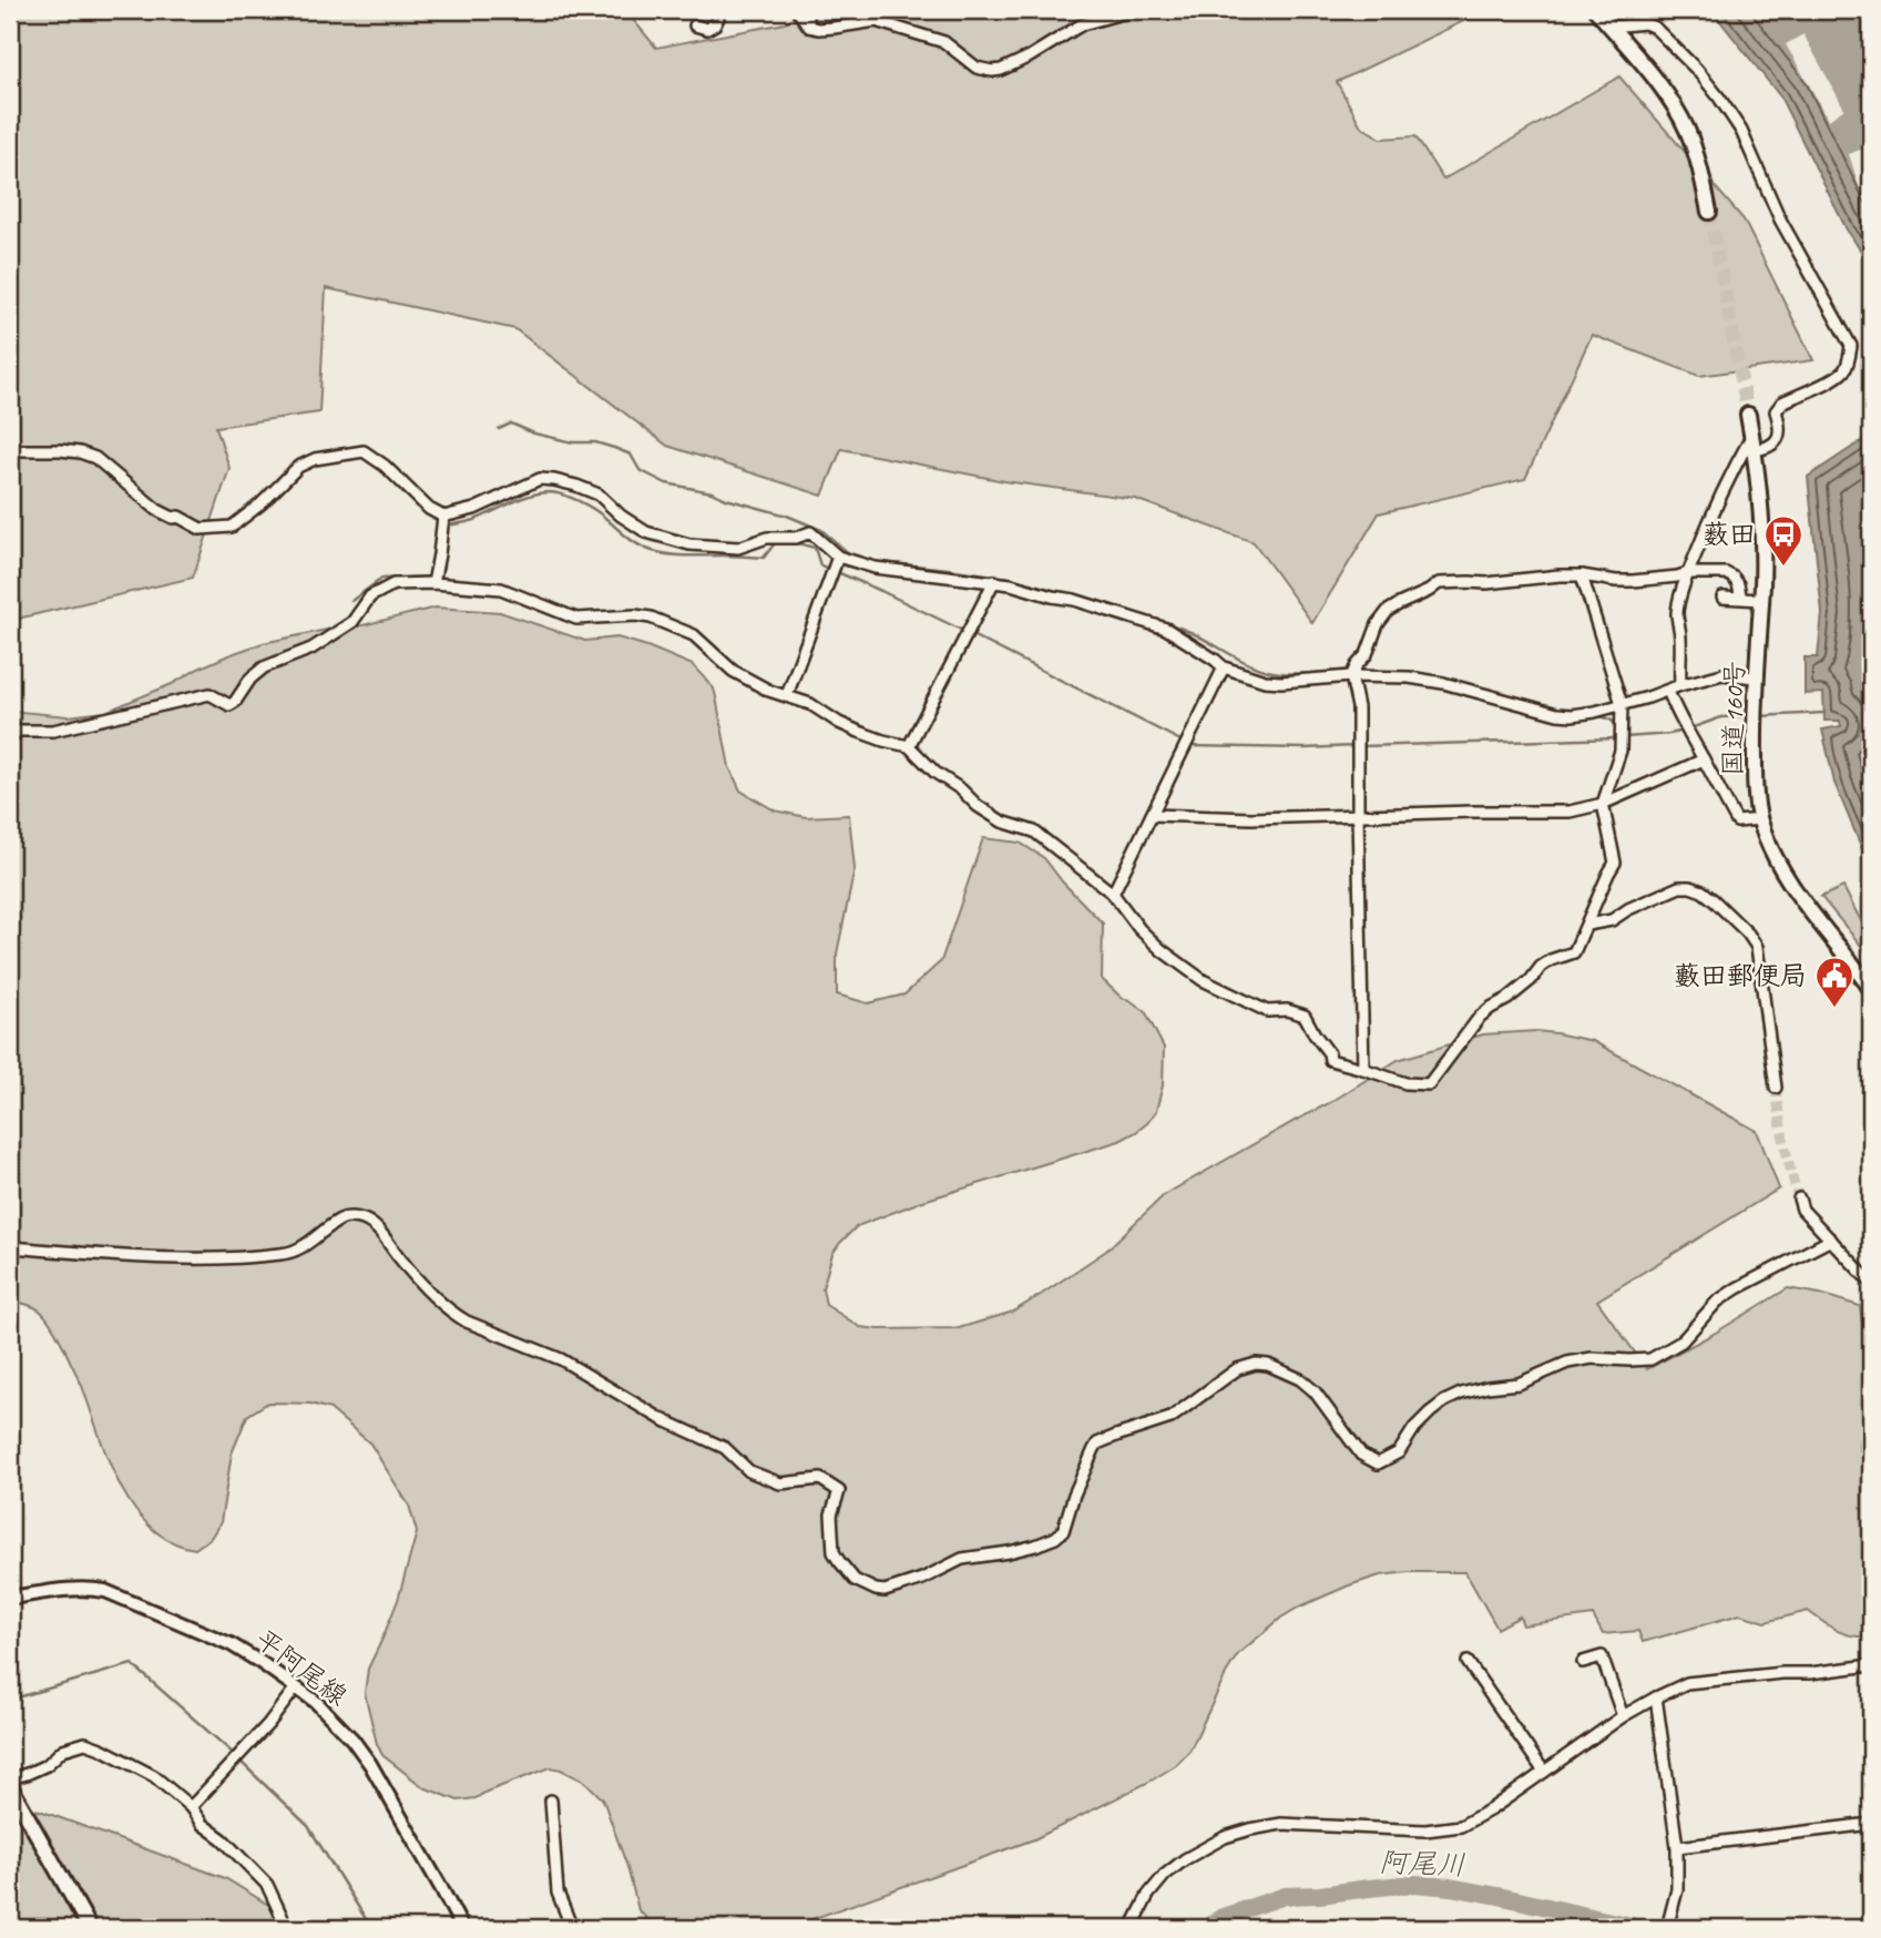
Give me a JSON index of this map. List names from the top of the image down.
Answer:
{
  "streets": {
    "highway": ["国道160号"],
    "main road": ["平阿尾線"]
  },
  "water": ["阿尾川"],
  "places": {
    "bus stop": ["薮田"],
    "public building": ["藪田郵便局"]
  }
}
